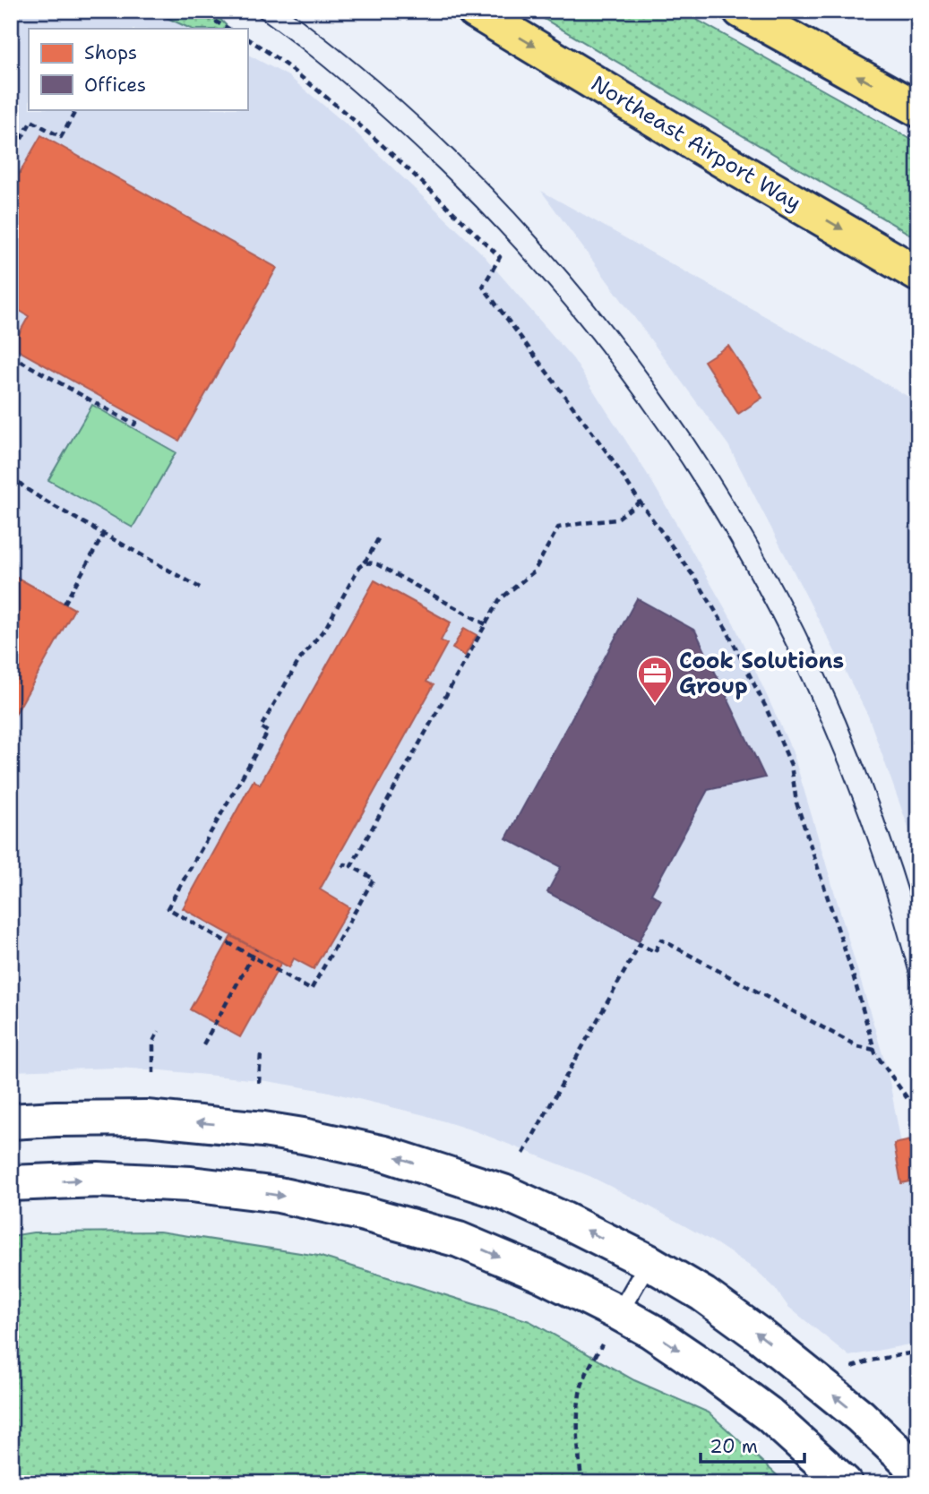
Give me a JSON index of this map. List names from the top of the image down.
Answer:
{
  "streets": {
    "main road": ["Northeast Airport Way"]
  },
  "places": {
    "office": ["Cook Solutions Group"]
  },
  "legend": ["Shops", "Offices"],
  "scale_bar": "20 m"
}
